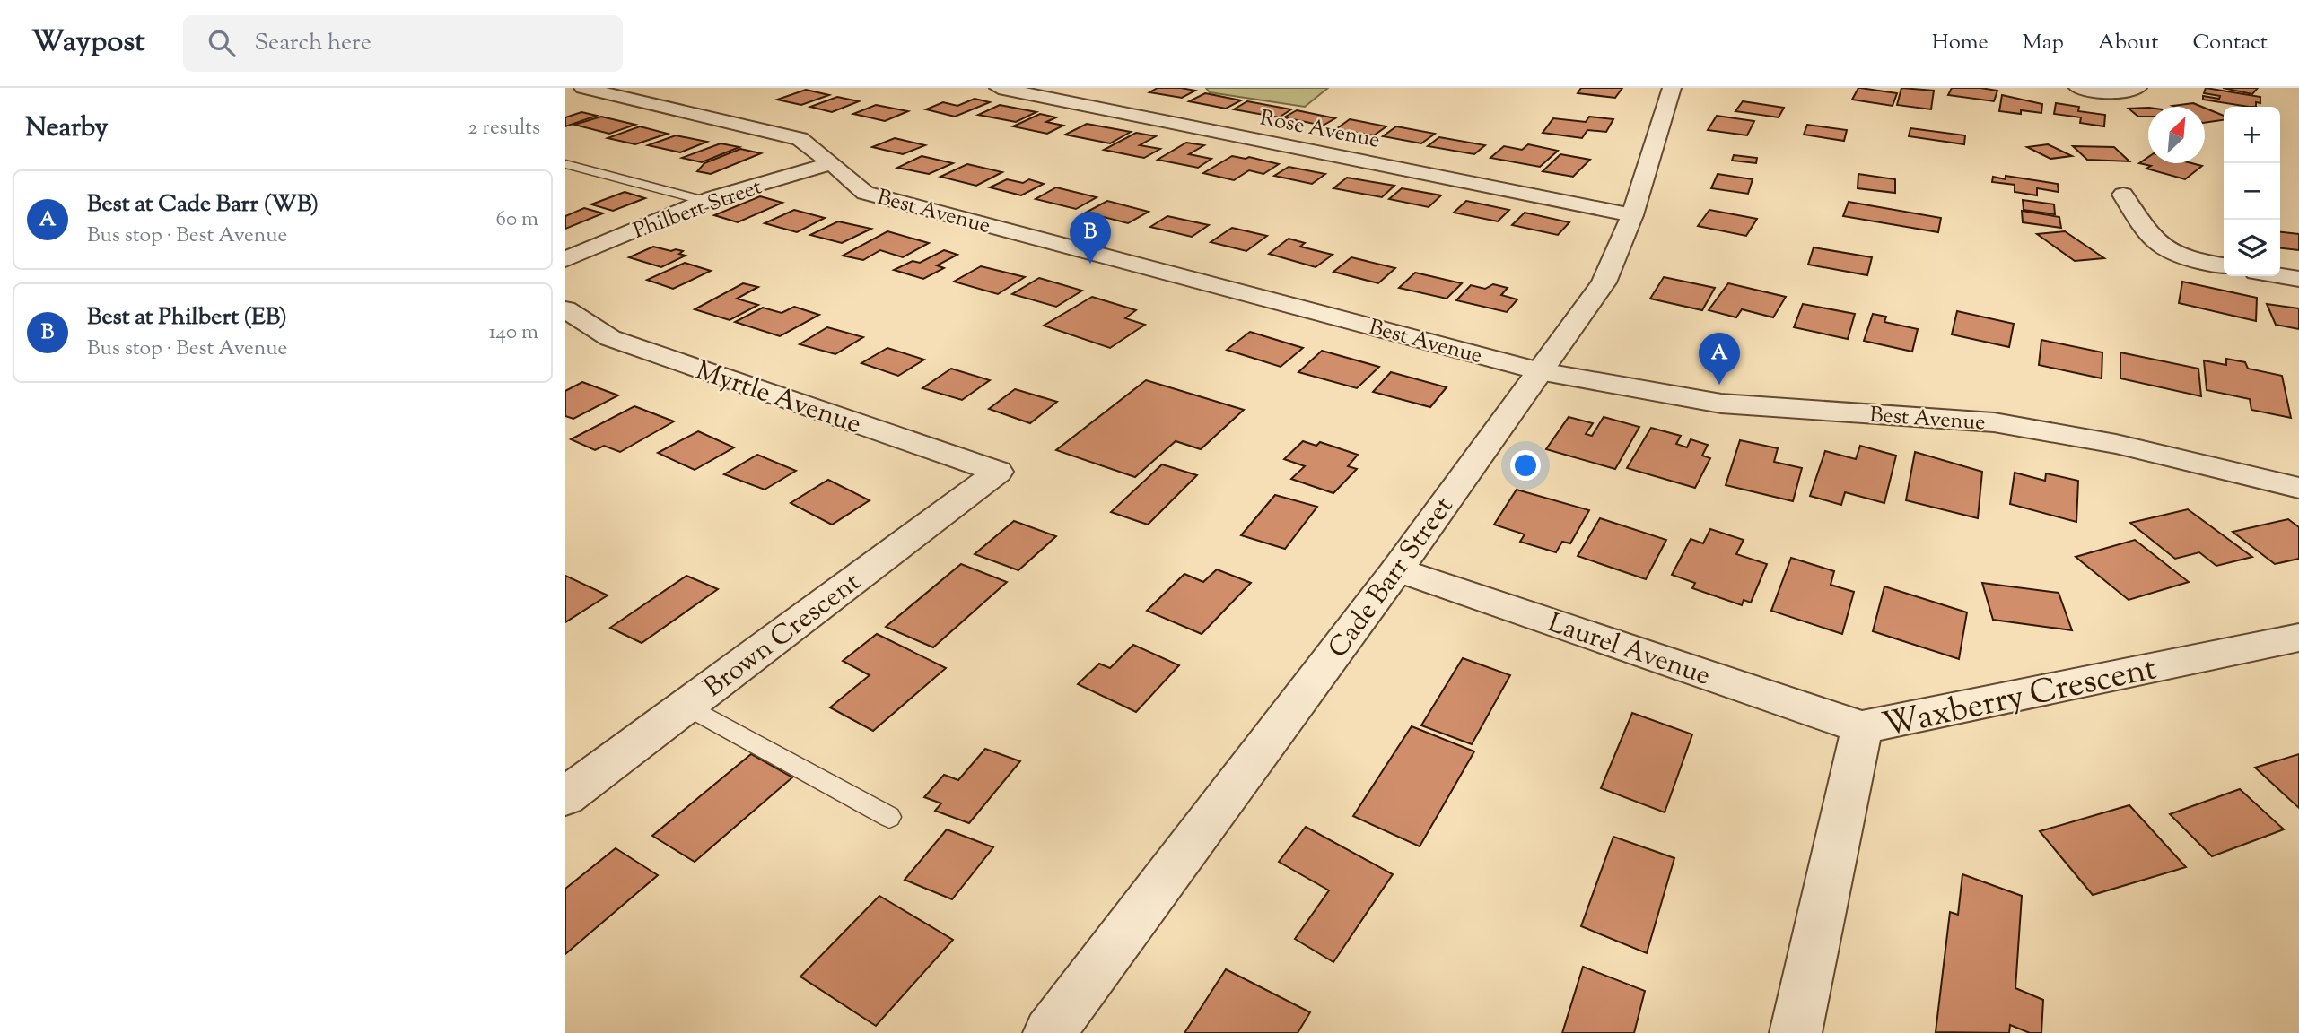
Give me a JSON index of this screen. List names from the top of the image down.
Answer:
{
  "streets": {
    "street": [
      "Rose Avenue",
      "Philbert Street",
      "Best Avenue",
      "Myrtle Avenue",
      "Cade Barr Street",
      "Brown Crescent",
      "Laurel Avenue",
      "Waxberry Crescent"
    ]
  },
  "crossings": [
    ["Rose Avenue", "Cade Barr Street"],
    ["Philbert Street", "Best Avenue"],
    ["Best Avenue", "Cade Barr Street"],
    ["Myrtle Avenue", "Brown Crescent"],
    ["Cade Barr Street", "Laurel Avenue"],
    ["Laurel Avenue", "Waxberry Crescent"]
  ],
  "north": "top right",
  "page": {
    "header": "Waypost",
    "search": "Search here",
    "nav": [
      "Home",
      "Map",
      "About",
      "Contact"
    ],
    "heading": ["Nearby", "2 results"],
    "map_buttons": ["+", "−"],
    "list": [
      {
        "mark": "A",
        "name": "Best at Cade Barr (WB)",
        "note": "Bus stop · Best Avenue",
        "value": "60 m"
      },
      {
        "mark": "B",
        "name": "Best at Philbert (EB)",
        "note": "Bus stop · Best Avenue",
        "value": "140 m"
      }
    ],
    "pins": ["B", "A"]
  }
}
